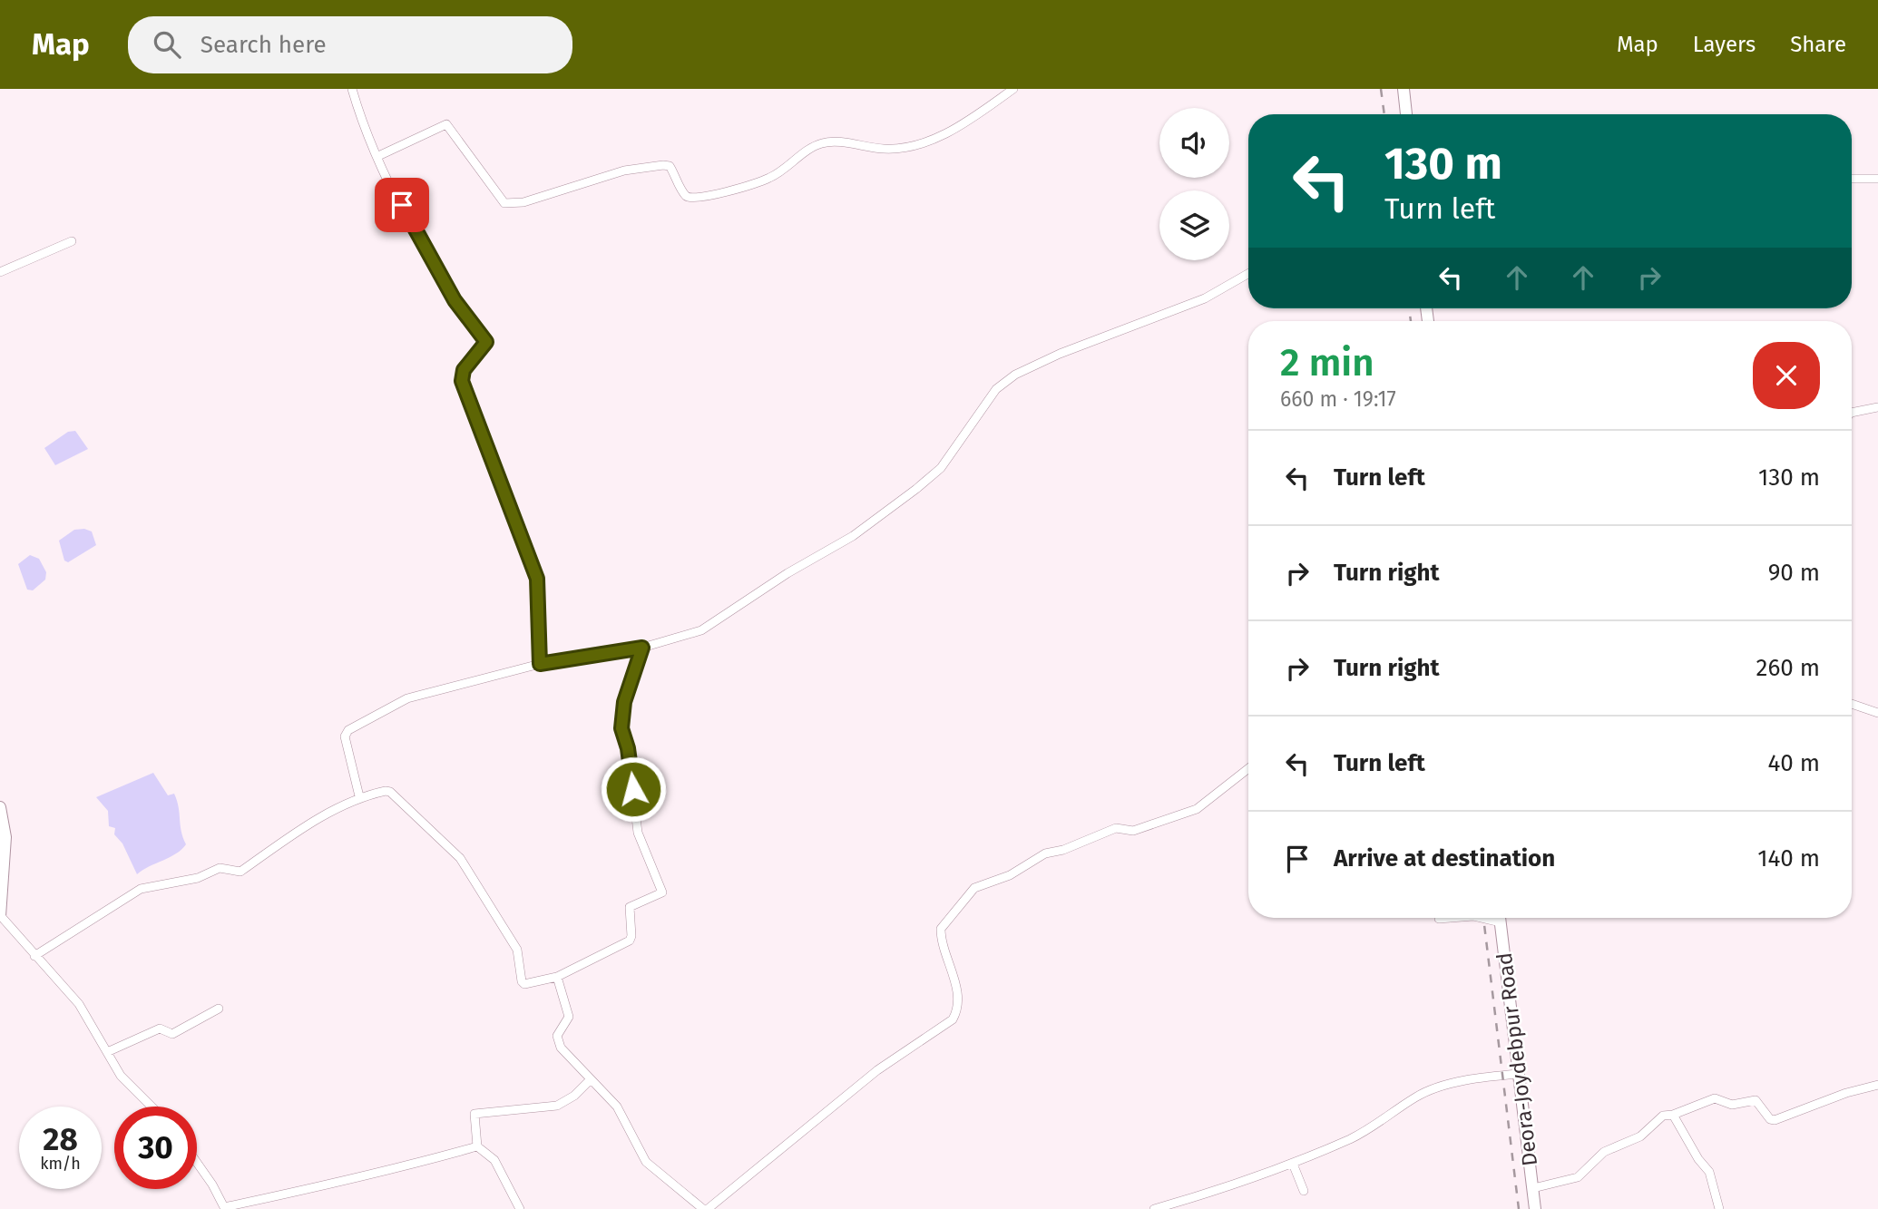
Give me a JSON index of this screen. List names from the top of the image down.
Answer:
{
  "streets": {
    "street": ["Deora-Joydebpur Road"]
  },
  "page": {
    "header": "Map",
    "search": "Search here",
    "nav": ["Map", "Layers", "Share"],
    "turn": ["130 m", "Turn left"],
    "heading": ["2 min", "660 m · 19:17"],
    "list": [
      {
        "name": "Turn left",
        "value": "130 m"
      },
      {
        "name": "Turn right",
        "value": "90 m"
      },
      {
        "name": "Turn right",
        "value": "260 m"
      },
      {
        "name": "Turn left",
        "value": "40 m"
      },
      {
        "name": "Arrive at destination",
        "value": "140 m"
      }
    ],
    "speed": "28 km/h",
    "limit": "30"
  }
}
